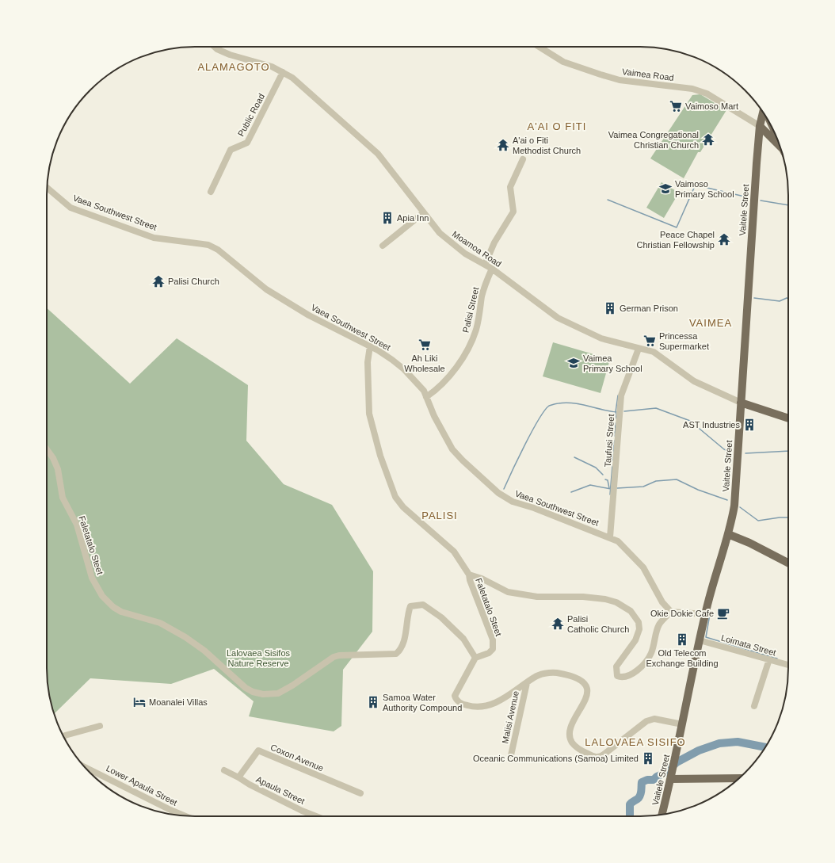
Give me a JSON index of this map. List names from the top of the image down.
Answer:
{
  "streets": {
    "main road": ["Vaitele Street"],
    "street": [
      "Vaimea Road",
      "Public Road",
      "Vaea Southwest Street",
      "Moamoa Road",
      "Palisi Street",
      "Taufusi Street",
      "Faletatalo Steet",
      "Loimata Street",
      "Malisi Avenue",
      "Coxon Avenue",
      "Lower Apaula Street",
      "Apaula Street"
    ]
  },
  "crossings": [
    ["Vaimea Road", "Vaitele Street"],
    ["Public Road", "Moamoa Road"],
    ["Vaitele Street", "Moamoa Road"],
    ["Vaitele Street", "Loimata Street"],
    ["Vaea Southwest Street", "Palisi Street"],
    ["Vaea Southwest Street", "Taufusi Street"],
    ["Vaea Southwest Street", "Faletatalo Steet"],
    ["Moamoa Road", "Palisi Street"],
    ["Moamoa Road", "Taufusi Street"],
    ["Coxon Avenue", "Apaula Street"]
  ],
  "districts": [
    "ALAMAGOTO",
    "A'AI O FITI",
    "VAIMEA",
    "PALISI",
    "LALOVAEA SISIFO"
  ],
  "parks": ["Lalovaea Sisifos Nature Reserve"],
  "places": {
    "supermarket": ["Vaimoso Mart", "Princessa Supermarket", "Ah Liki Wholesale"],
    "temple": [
      "Vaimea Congregational Christian Church",
      "A'ai o Fiti Methodist Church",
      "Peace Chapel Christian Fellowship",
      "Palisi Church",
      "Palisi Catholic Church"
    ],
    "school or university": ["Vaimoso Primary School", "Vaimea Primary School"],
    "building": [
      "Apia Inn",
      "German Prison",
      "AST Industries",
      "Old Telecom Exchange Building",
      "Samoa Water Authority Compound",
      "Oceanic Communications (Samoa) Limited"
    ],
    "cafe": ["Okie Dokie Cafe"],
    "hotel": ["Moanalei Villas"]
  }
}
